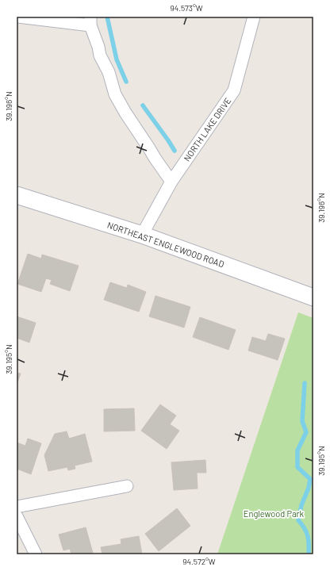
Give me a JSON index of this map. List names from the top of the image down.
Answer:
{
  "streets": {
    "main road": ["NORTHEAST ENGLEWOOD ROAD"],
    "street": ["NORTH LAKE DRIVE"]
  },
  "crossings": [
    ["NORTH LAKE DRIVE", "NORTHEAST ENGLEWOOD ROAD"]
  ],
  "parks": ["Englewood Park"],
  "coordinates": [
    "94.573°W",
    "39.196°N",
    "39.195°N",
    "94.572°W"
  ]
}
